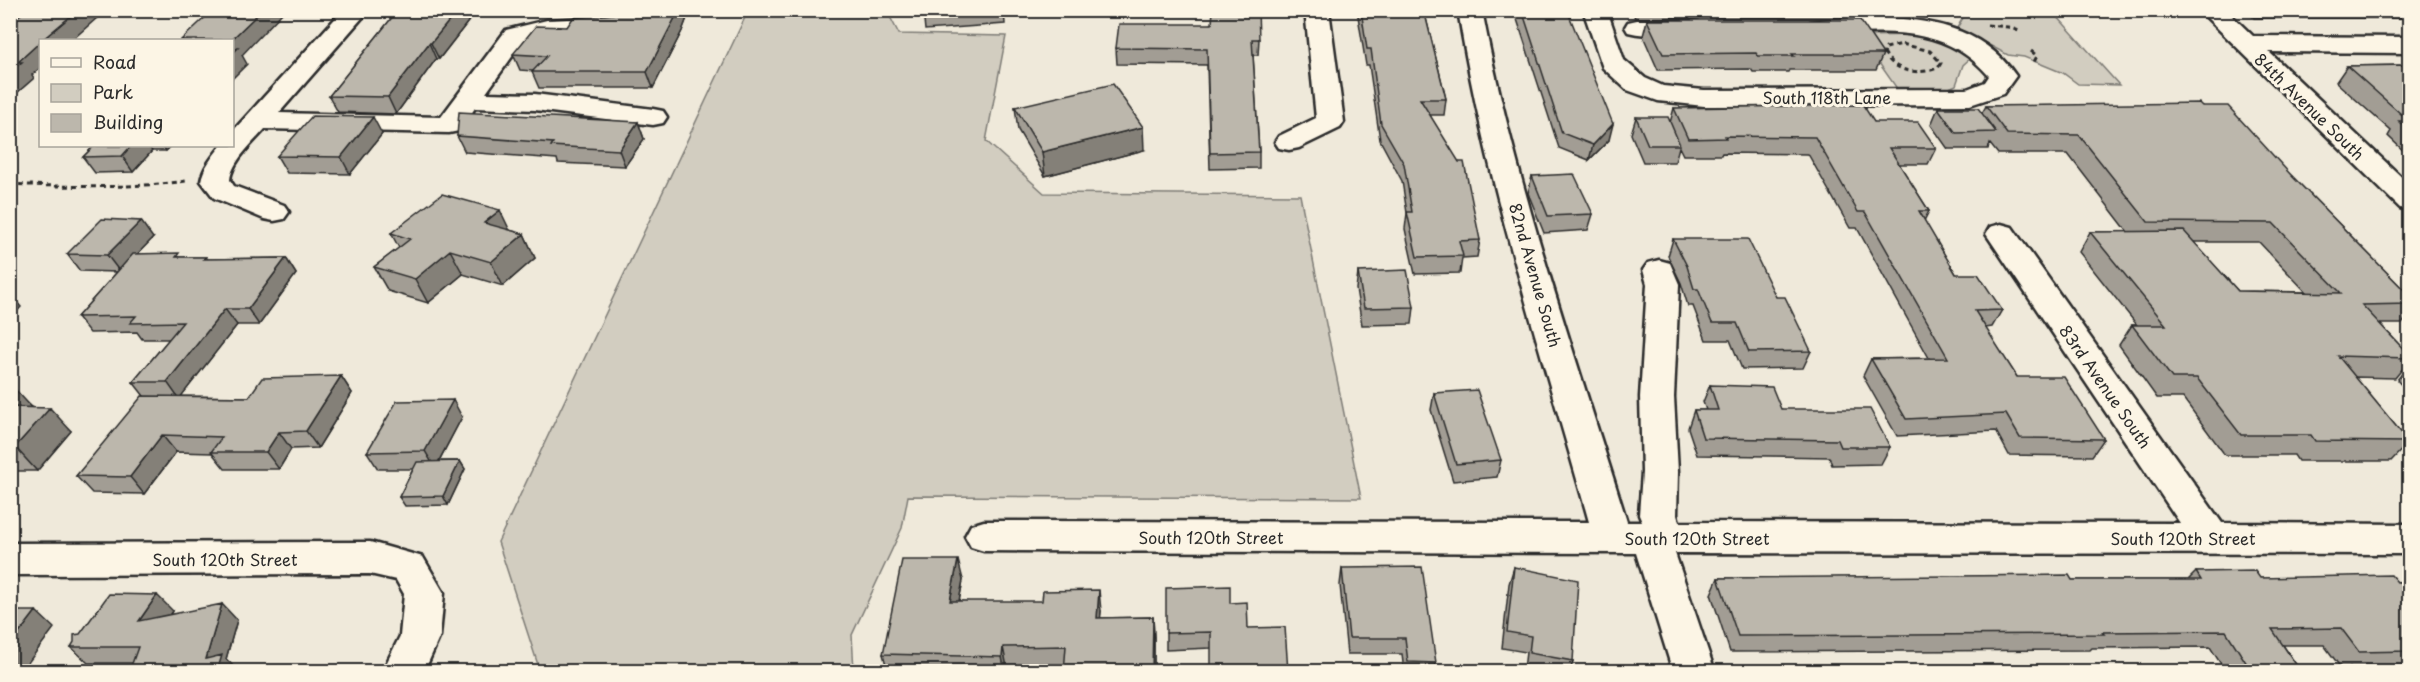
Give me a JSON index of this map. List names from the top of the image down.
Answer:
{
  "streets": {
    "street": [
      "South 118th Lane",
      "84th Avenue South",
      "82nd Avenue South",
      "83rd Avenue South",
      "South 120th Street"
    ]
  },
  "crossings": [
    ["82nd Avenue South", "South 120th Street"],
    ["83rd Avenue South", "South 120th Street"]
  ],
  "legend": ["Road", "Park", "Building"]
}
